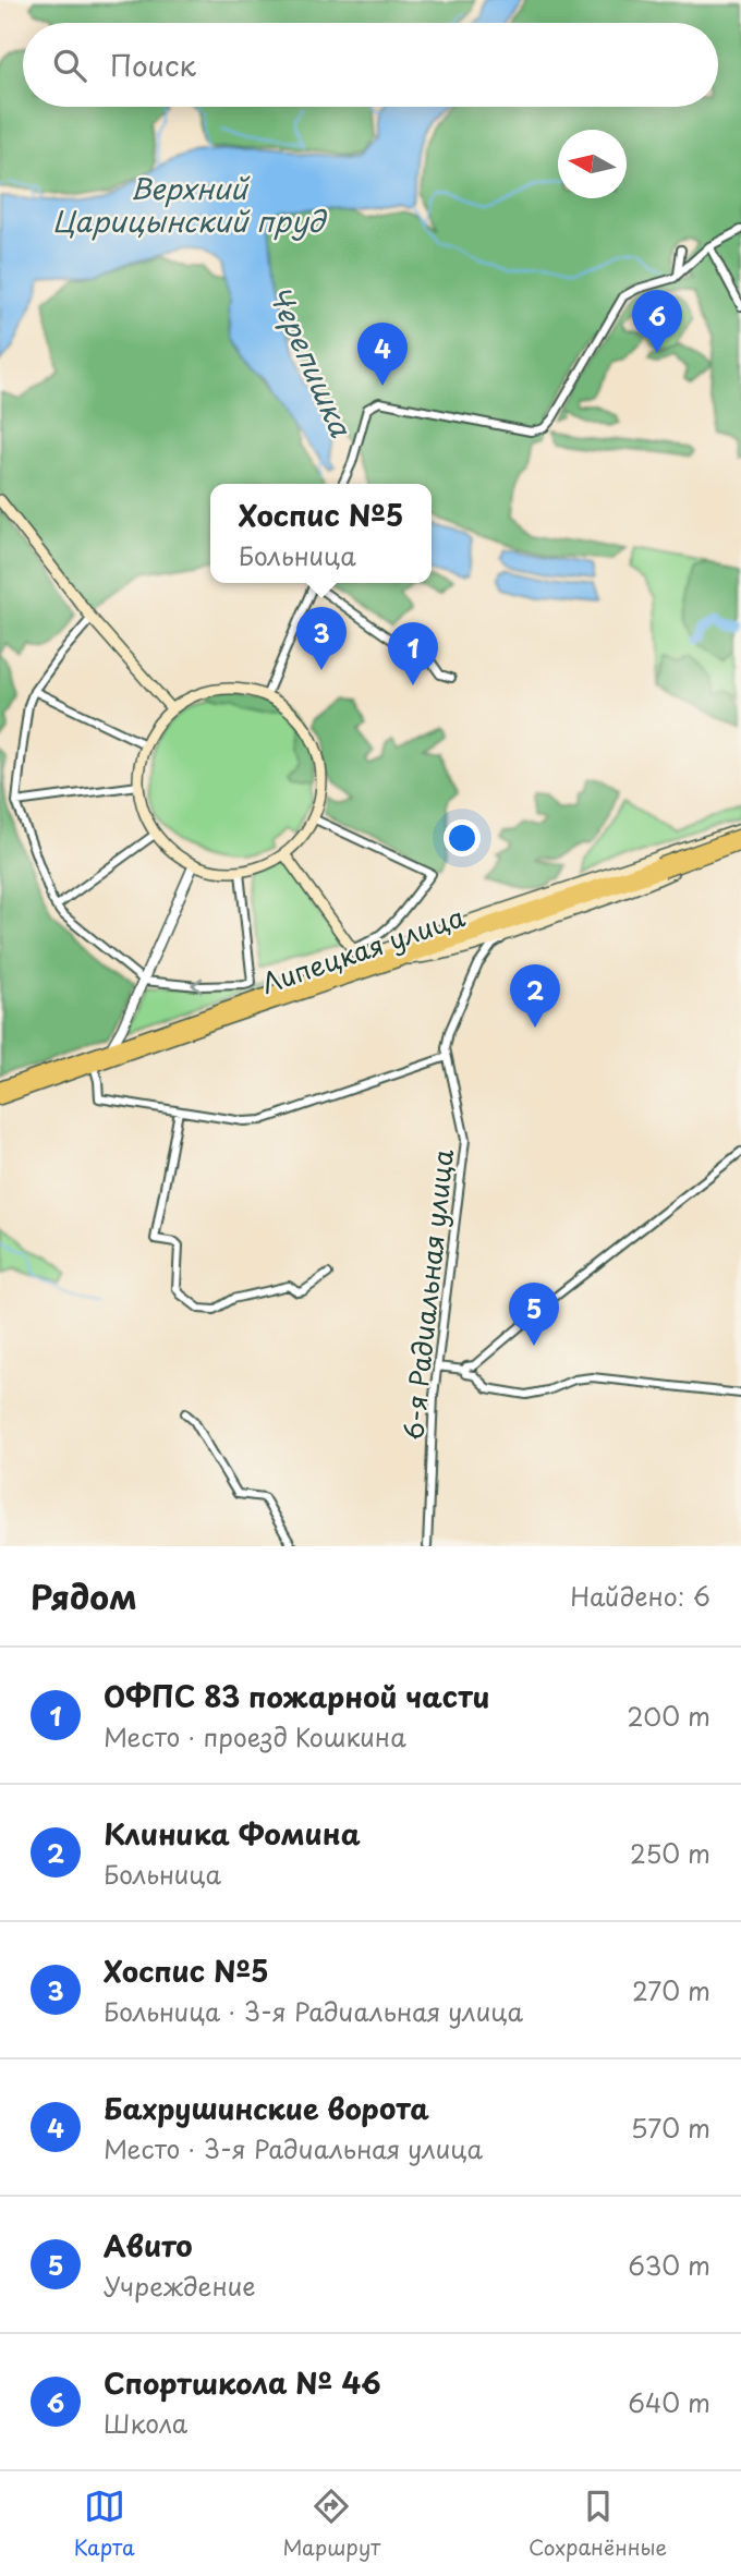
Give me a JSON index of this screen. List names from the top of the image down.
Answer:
{
  "streets": {
    "main road": ["Липецкая улица"],
    "street": ["6-я Радиальная улица"]
  },
  "water": ["Верхний Царицынский пруд", "Черепишка"],
  "north": "left",
  "page": {
    "search": "Поиск",
    "pins": [
      "6",
      "4",
      "3",
      "1",
      "2",
      "5"
    ],
    "popup": ["Хоспис №5", "Больница"],
    "heading": ["Рядом", "Найдено: 6"],
    "list": [
      {
        "mark": "1",
        "name": "ОФПС 83 пожарной части",
        "note": "Место · проезд Кошкина",
        "value": "200 m"
      },
      {
        "mark": "2",
        "name": "Клиника Фомина",
        "note": "Больница",
        "value": "250 m"
      },
      {
        "mark": "3",
        "name": "Хоспис №5",
        "note": "Больница · 3-я Радиальная улица",
        "value": "270 m"
      },
      {
        "mark": "4",
        "name": "Бахрушинские ворота",
        "note": "Место · 3-я Радиальная улица",
        "value": "570 m"
      },
      {
        "mark": "5",
        "name": "Авито",
        "note": "Учреждение",
        "value": "630 m"
      },
      {
        "mark": "6",
        "name": "Спортшкола № 46",
        "note": "Школа",
        "value": "640 m"
      }
    ],
    "nav": ["Карта", "Маршрут", "Сохранённые"]
  }
}
